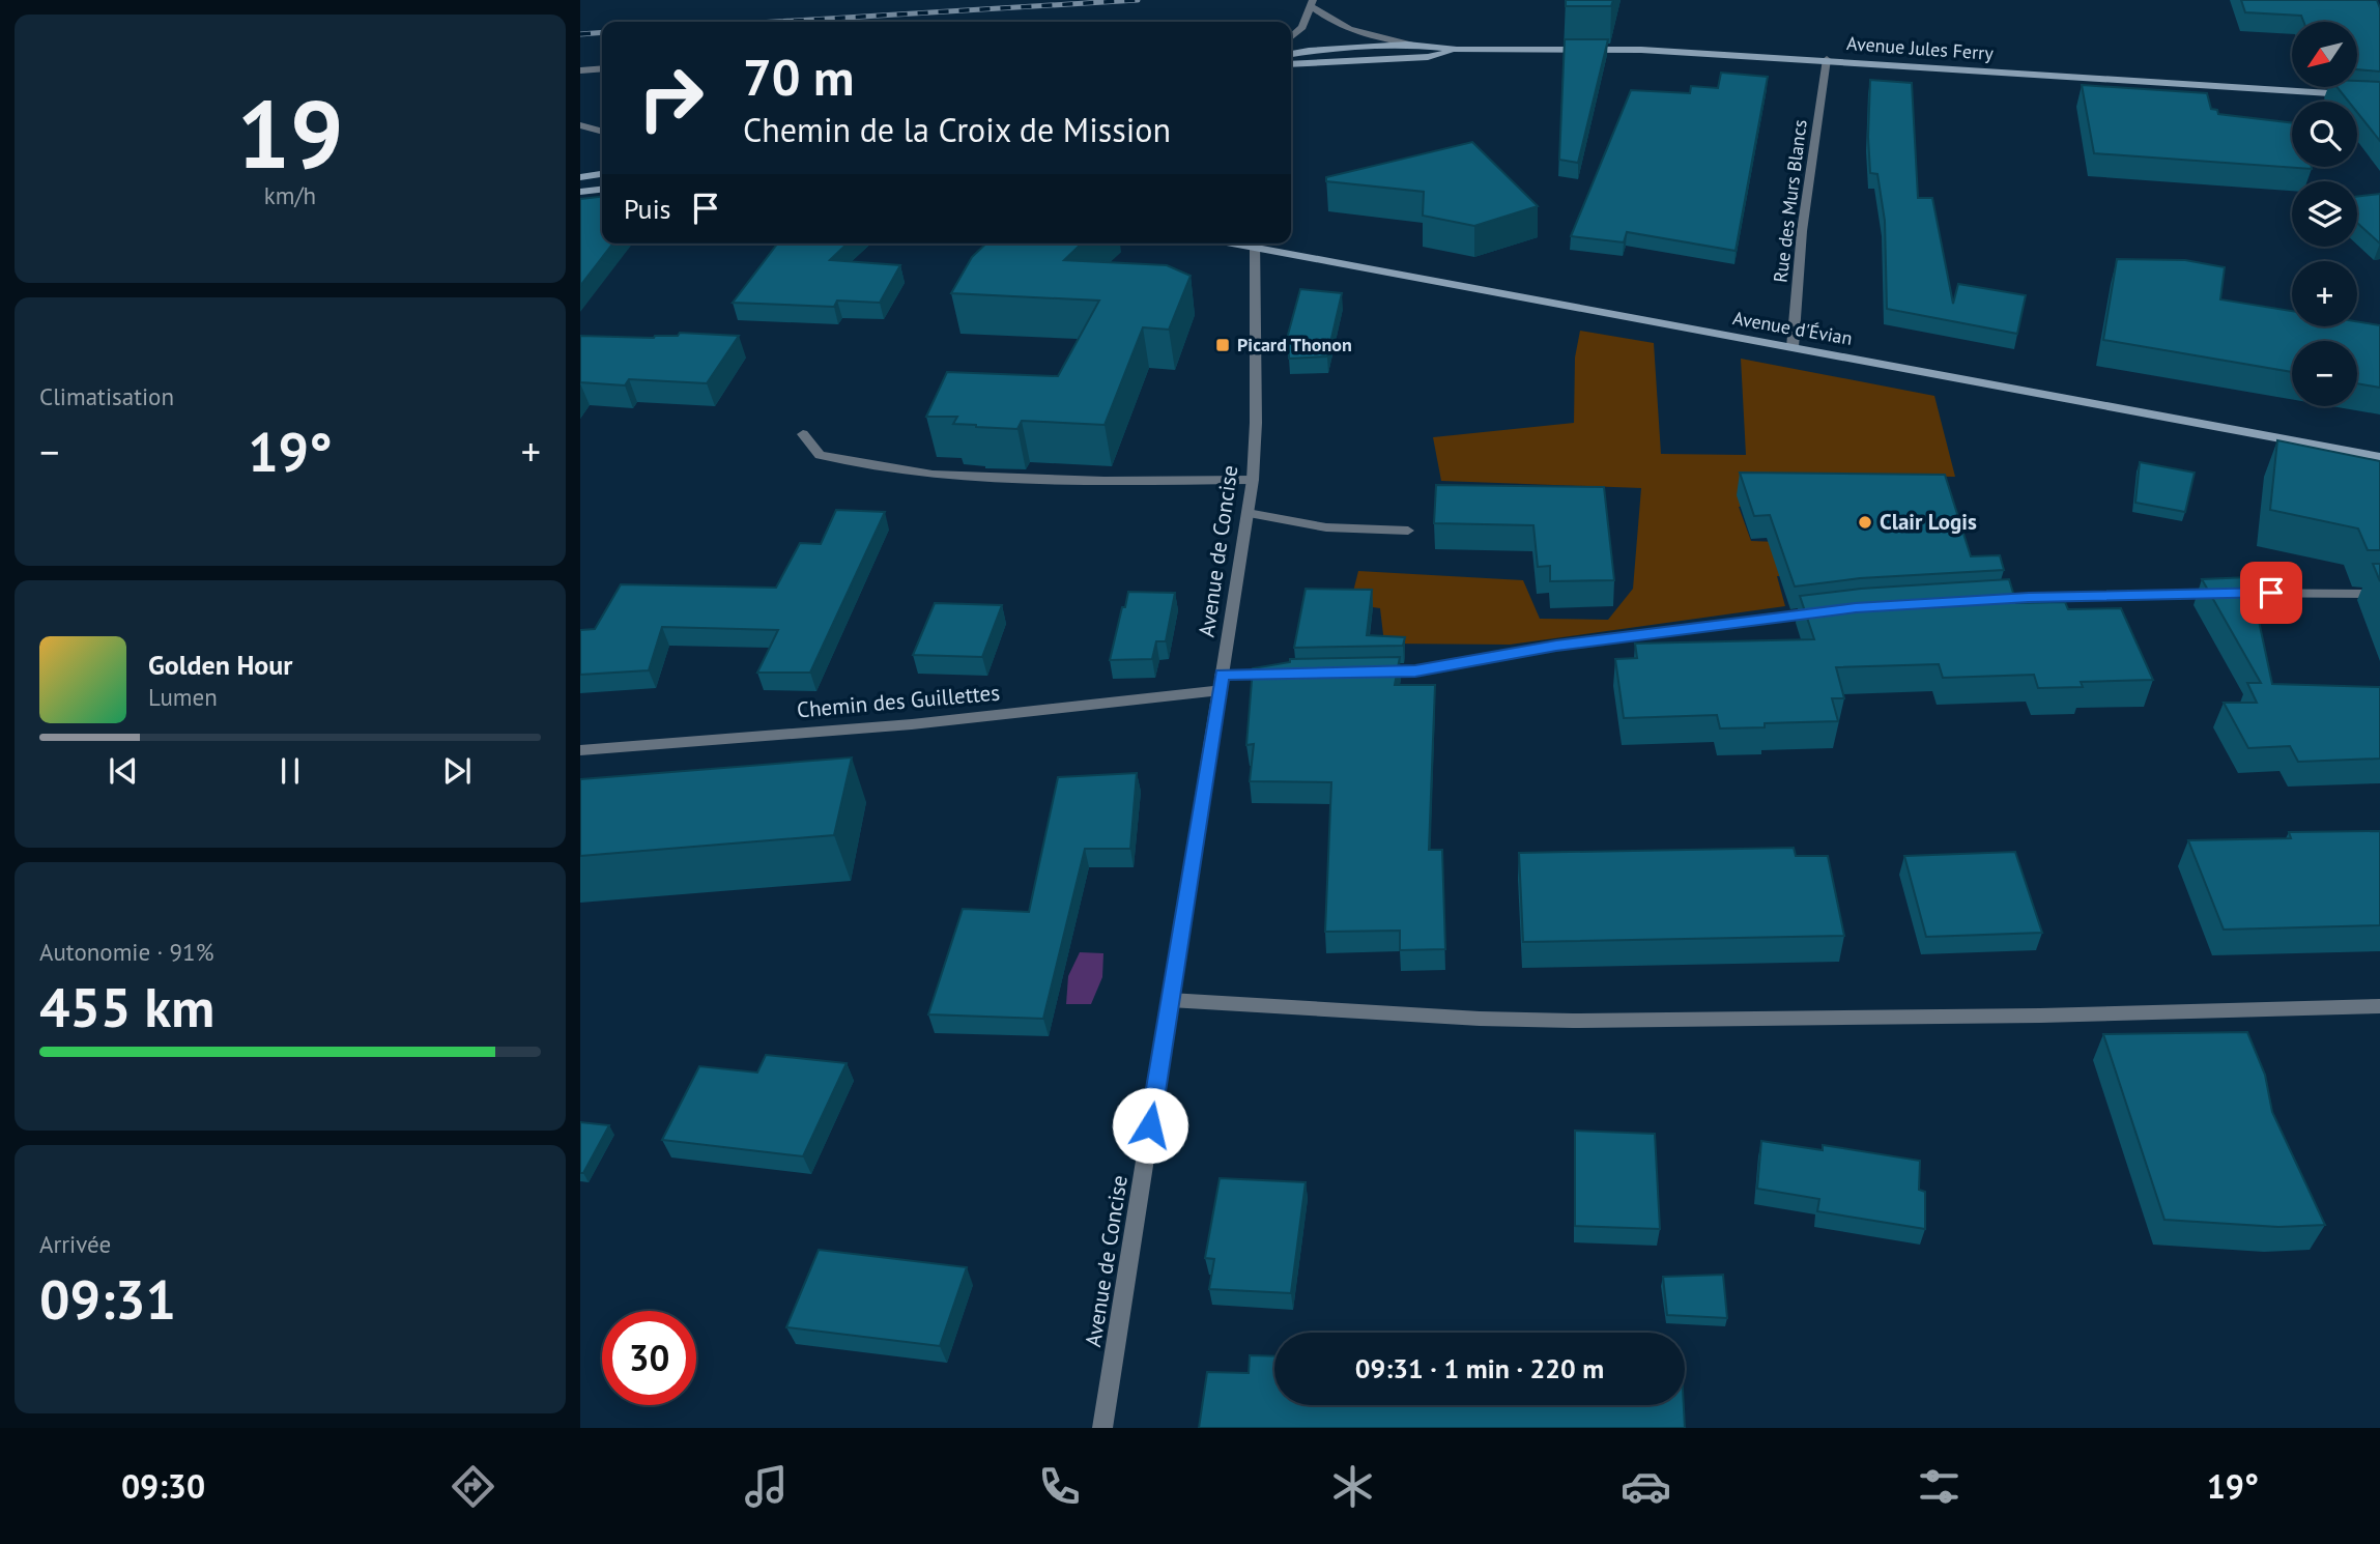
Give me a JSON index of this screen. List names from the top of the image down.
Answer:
{
  "streets": {
    "street": [
      "Avenue Jules Ferry",
      "Rue des Murs Blancs",
      "Avenue d'Évian",
      "Avenue de Concise",
      "Chemin des Guillettes"
    ]
  },
  "crossings": [
    ["Avenue Jules Ferry", "Rue des Murs Blancs"],
    ["Rue des Murs Blancs", "Avenue d'Évian"],
    ["Avenue de Concise", "Chemin des Guillettes"]
  ],
  "places": {
    "transit": ["Picard Thonon"],
    "other": ["Clair Logis"]
  },
  "north": "bottom left",
  "page": {
    "tile": [
      ["19", "km/h"],
      "Climatisation",
      ["Autonomie · 91%", "455 km"],
      ["Arrivée", "09:31"]
    ],
    "map_buttons": ["+", "−"],
    "turn": ["70 m", "Chemin de la Croix de Mission"],
    "then": "Puis",
    "heat": ["−", "19°", "+"],
    "song": ["Golden Hour", "Lumen"],
    "limit": "30",
    "trip": "09:31 · 1 min · 220 m",
    "tabs": ["09:30", "19°"]
  }
}
